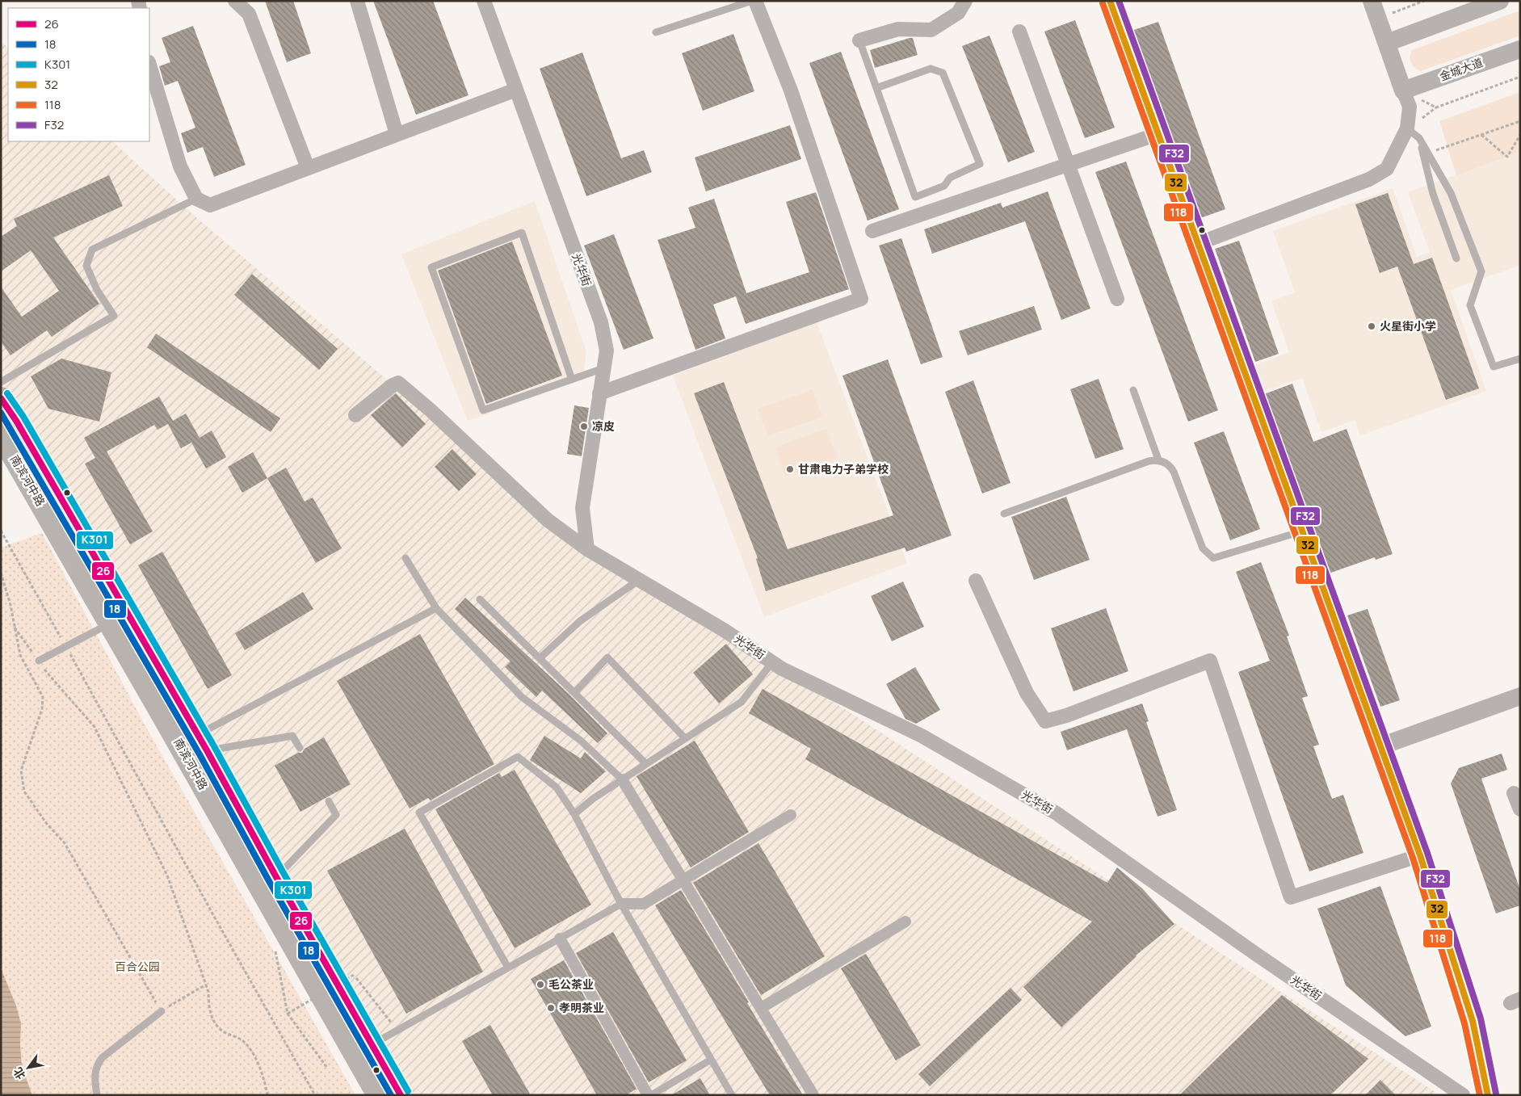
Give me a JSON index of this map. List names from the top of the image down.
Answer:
{
  "streets": {
    "highway": ["南滨河中路"],
    "street": ["金城大道", "光华街"]
  },
  "parks": ["百合公园"],
  "places": [
    "火星街小学",
    "凉皮",
    "甘肃电力子弟学校",
    "毛公茶业",
    "孝明茶业"
  ],
  "lines": [
    "transit line 32",
    "transit line F32",
    "transit line 118",
    "transit line K301",
    "transit line 26",
    "transit line 18"
  ],
  "legend": [
    "26",
    "18",
    "K301",
    "32",
    "118",
    "F32"
  ],
  "north": "bottom left"
}
